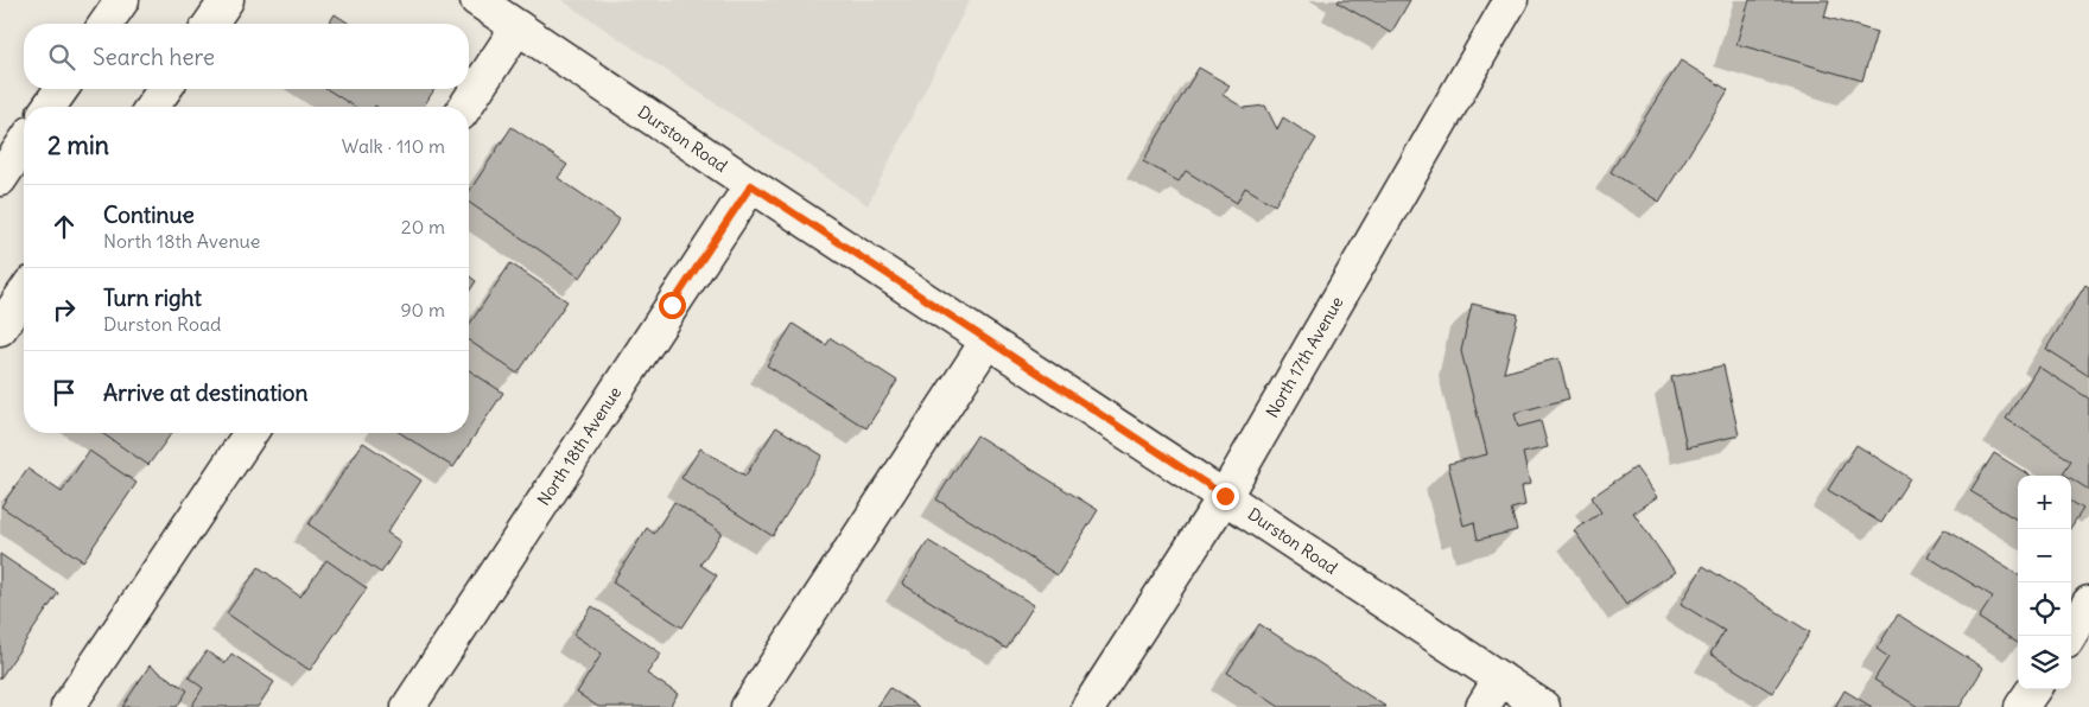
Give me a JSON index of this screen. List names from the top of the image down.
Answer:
{
  "streets": {
    "main road": ["Durston Road", "North 17th Avenue", "North 18th Avenue"]
  },
  "crossings": [
    ["Durston Road", "North 17th Avenue"],
    ["Durston Road", "North 18th Avenue"]
  ],
  "page": {
    "search": "Search here",
    "heading": ["2 min", "Walk · 110 m"],
    "list": [
      ["Continue", "North 18th Avenue", "20 m"],
      ["Turn right", "Durston Road", "90 m"],
      "Arrive at destination"
    ],
    "map_buttons": ["+", "−"]
  }
}
